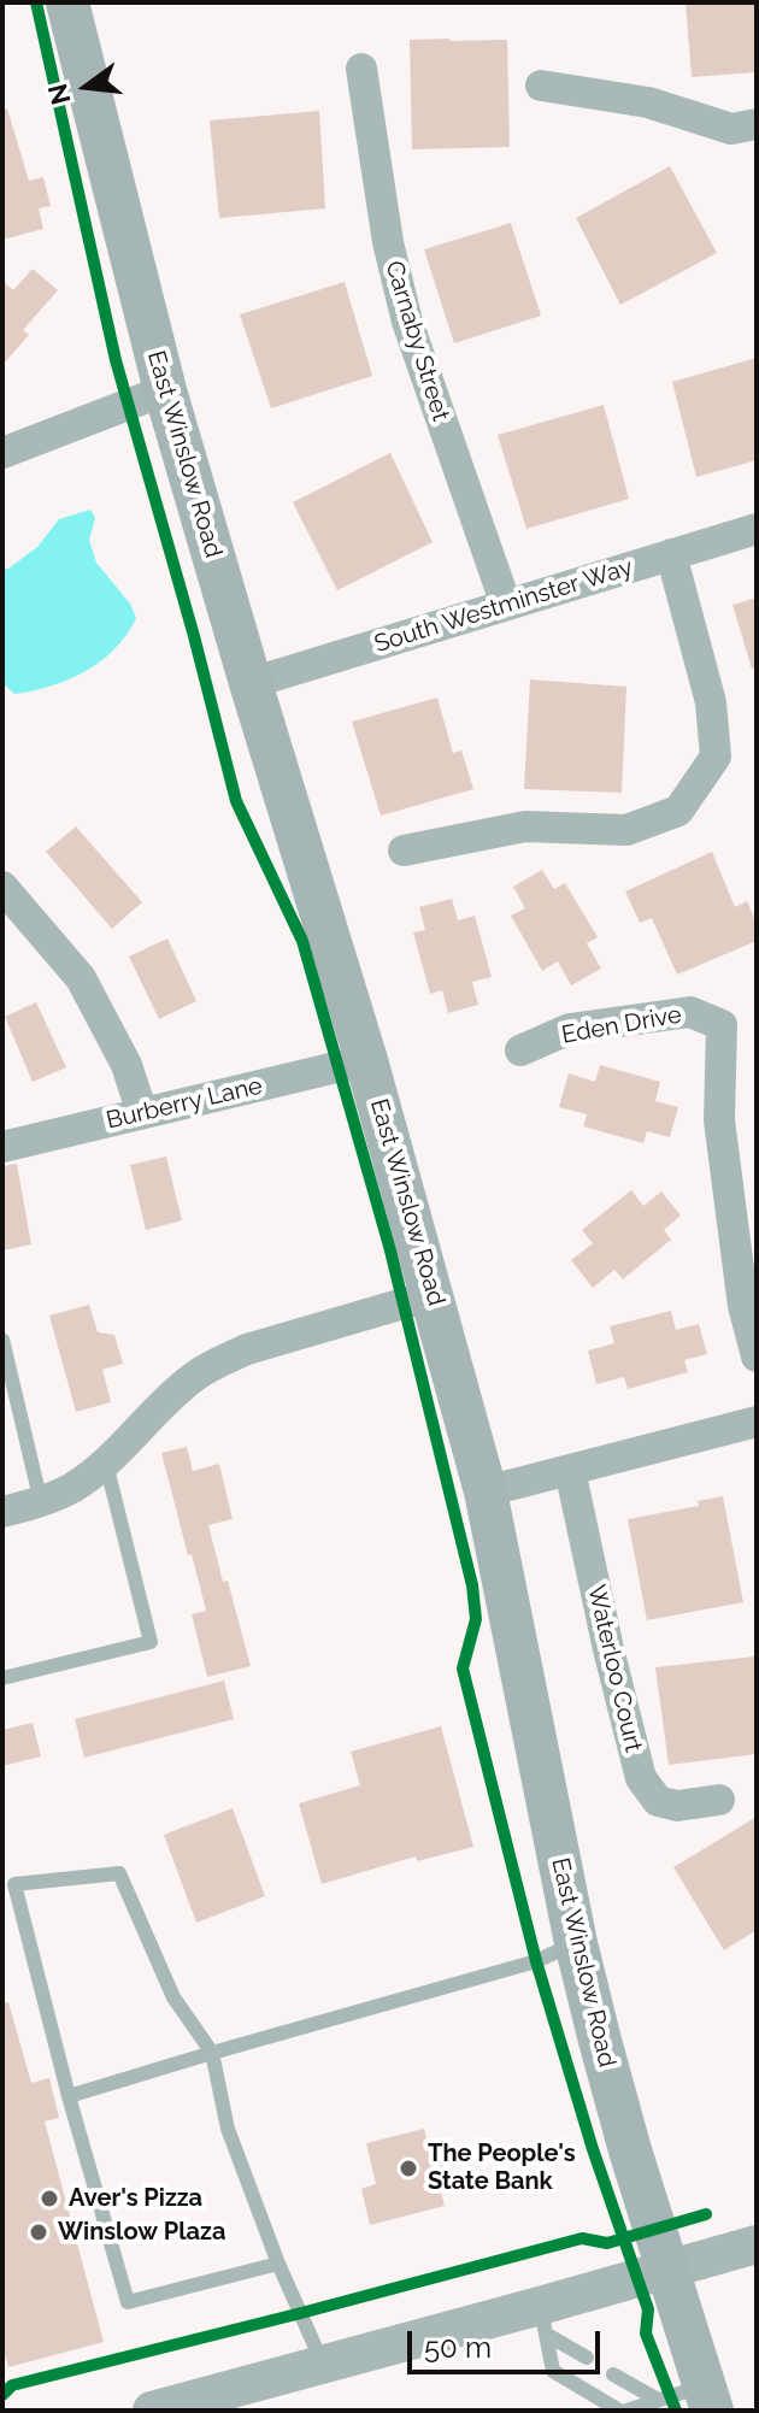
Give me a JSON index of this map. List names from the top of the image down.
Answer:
{
  "streets": {
    "main road": ["East Winslow Road"],
    "street": [
      "Carnaby Street",
      "South Westminster Way",
      "Eden Drive",
      "Burberry Lane",
      "Waterloo Court"
    ]
  },
  "crossings": [
    ["Carnaby Street", "South Westminster Way"],
    ["East Winslow Road", "South Westminster Way"],
    ["East Winslow Road", "Burberry Lane"]
  ],
  "places": ["The People's State Bank", "Aver's Pizza", "Winslow Plaza"],
  "scale_bar": "50 m",
  "north": "left"
}
